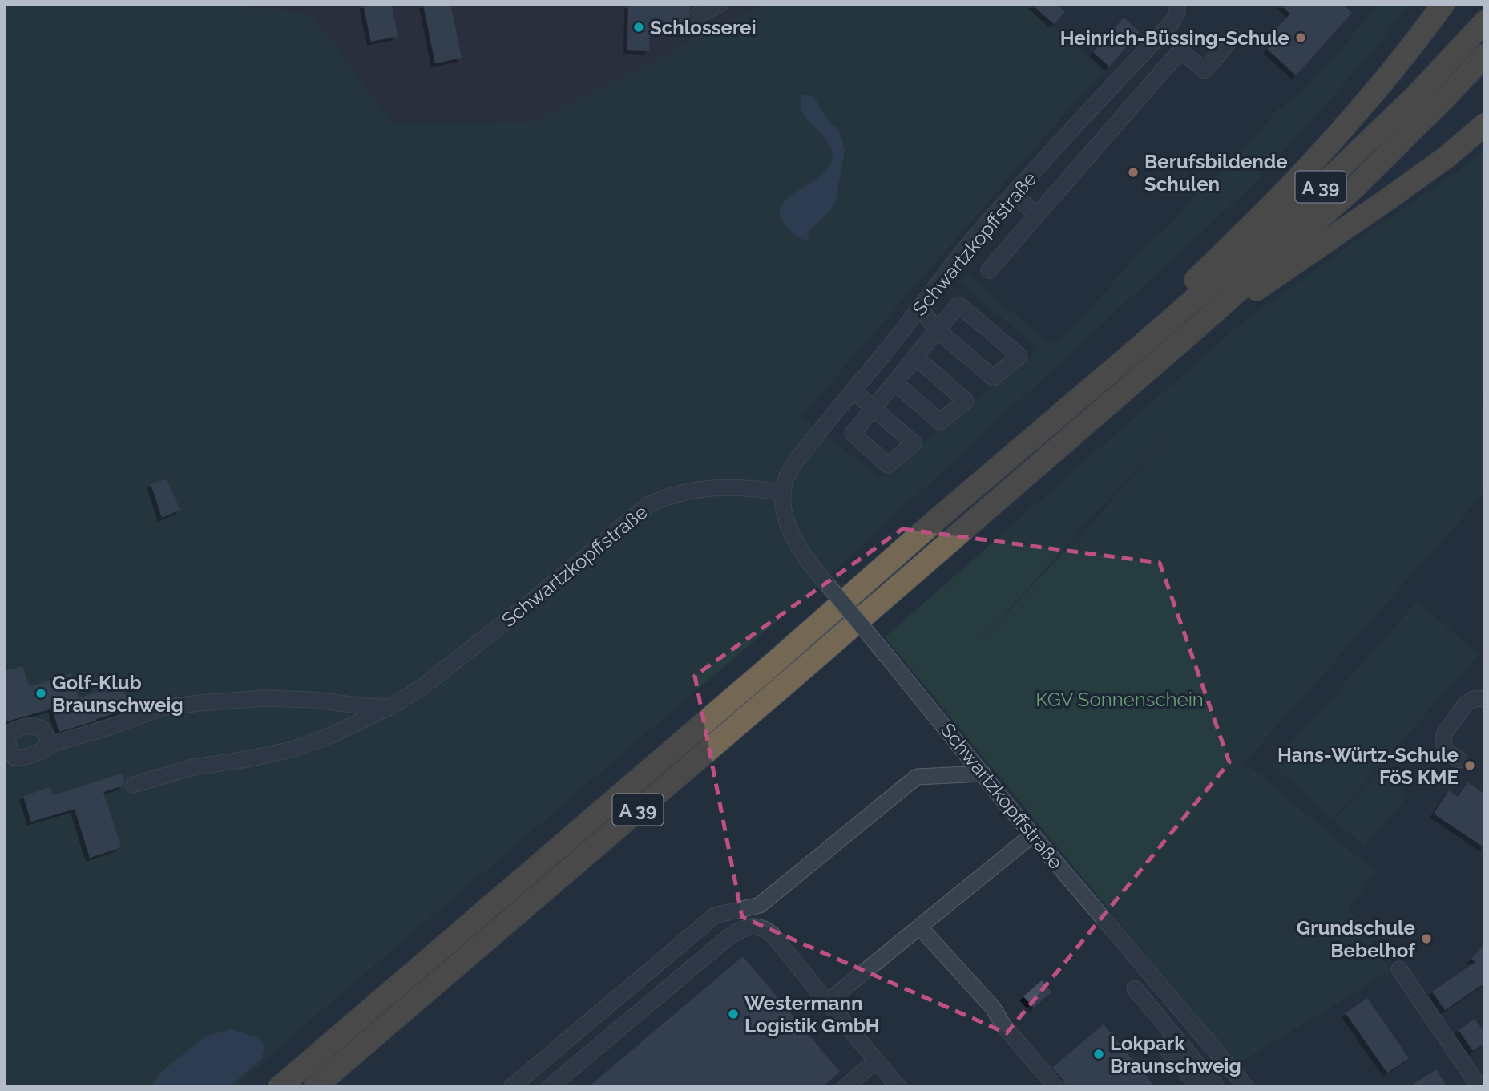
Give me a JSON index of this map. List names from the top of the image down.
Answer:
{
  "streets": {
    "highway": ["A 39"],
    "street": ["Schwartzkopffstraße"]
  },
  "parks": ["KGV Sonnenschein"],
  "places": [
    "Schlosserei",
    "Heinrich-Büssing-Schule",
    "Berufsbildende Schulen",
    "Golf-Klub Braunschweig",
    "Hans-Würtz-Schule FöS KME",
    "Grundschule Bebelhof",
    "Westermann Logistik GmbH",
    "Lokpark Braunschweig"
  ]
}
